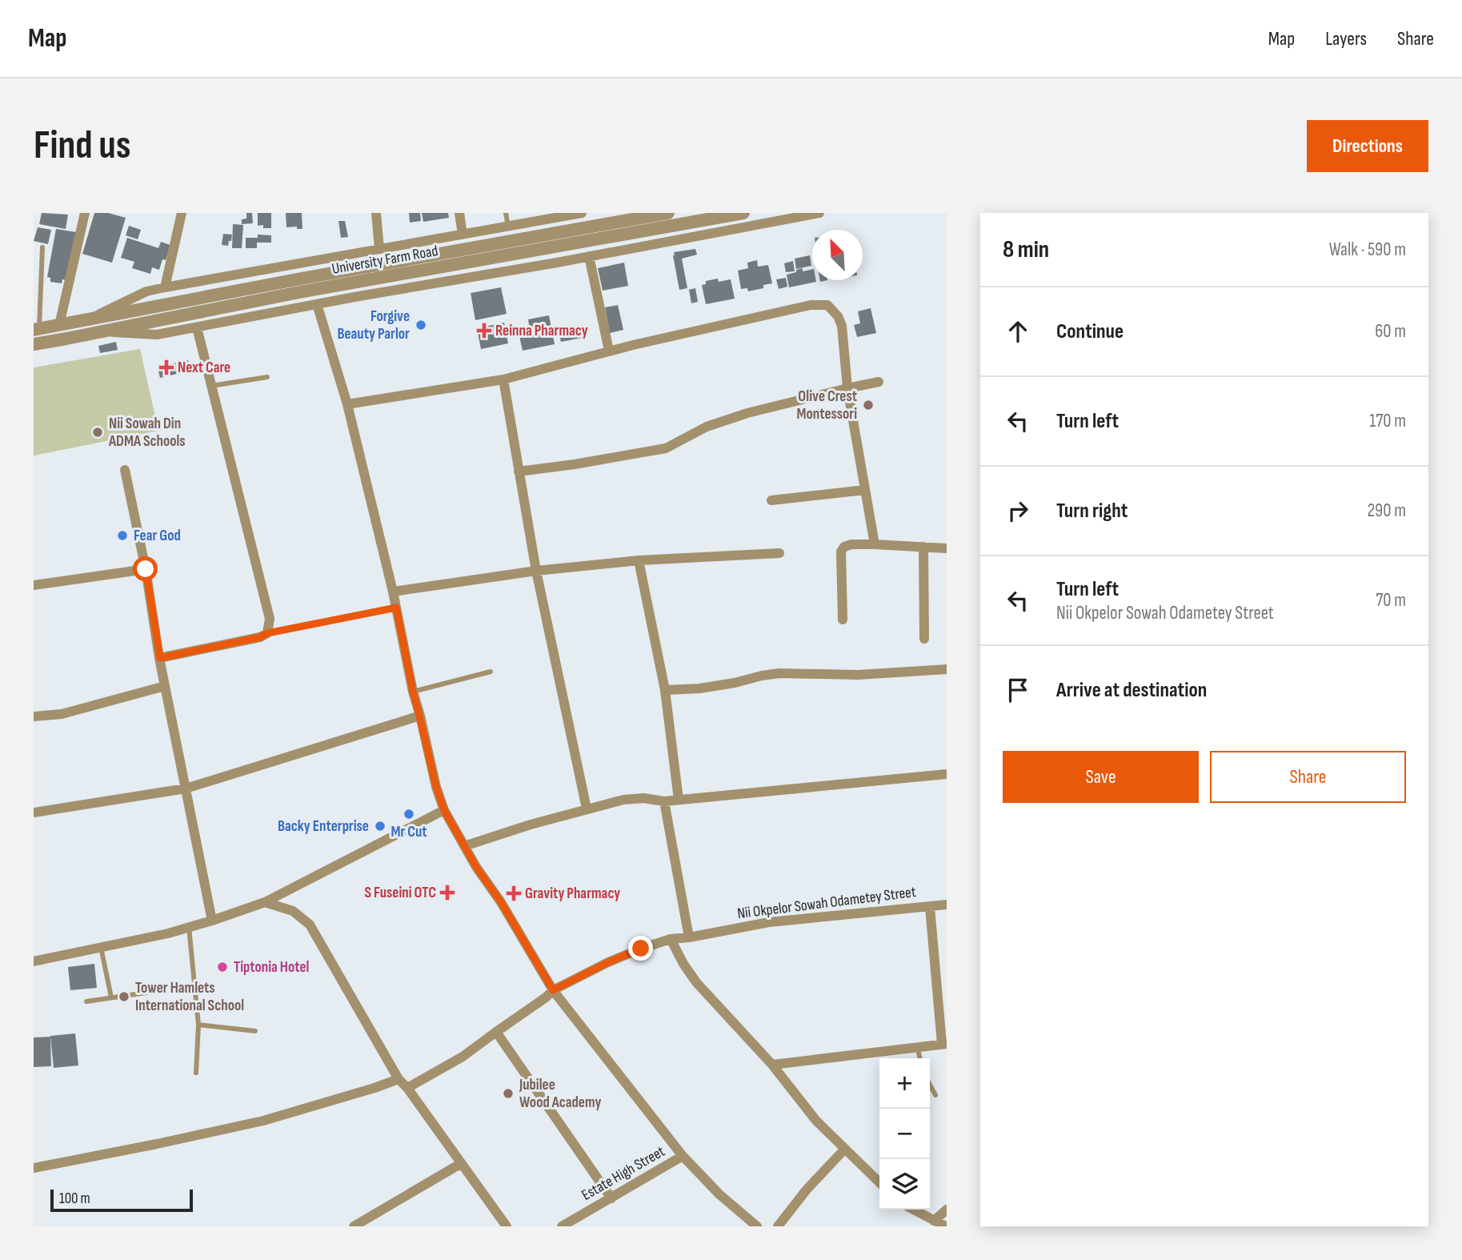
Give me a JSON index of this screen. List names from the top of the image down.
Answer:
{
  "streets": {
    "street": ["University Farm Road", "Nii Okpelor Sowah Odametey Street", "Estate High Street"]
  },
  "places": {
    "other": [
      "Forgive Beauty Parlor",
      "Olive Crest Montessori",
      "Nii Sowah Din ADMA Schools",
      "Fear God",
      "Mr Cut",
      "Backy Enterprise",
      "Tiptonia Hotel",
      "Tower Hamlets International School",
      "Jubilee Wood Academy"
    ],
    "health": [
      "Reinna Pharmacy",
      "Next Care",
      "S Fuseini OTC",
      "Gravity Pharmacy"
    ]
  },
  "scale_bar": "100 m",
  "north": "top left",
  "page": {
    "header": "Map",
    "nav": ["Map", "Layers", "Share"],
    "buttons": [
      "Directions",
      ["Save", "Share"]
    ],
    "title": "Find us",
    "heading": ["8 min", "Walk · 590 m"],
    "list": [
      ["Continue", "60 m"],
      ["Turn left", "170 m"],
      ["Turn right", "290 m"],
      ["Turn left", "Nii Okpelor Sowah Odametey Street", "70 m"],
      "Arrive at destination"
    ],
    "map_buttons": ["+", "−"],
    "scale": "100 m"
  }
}
